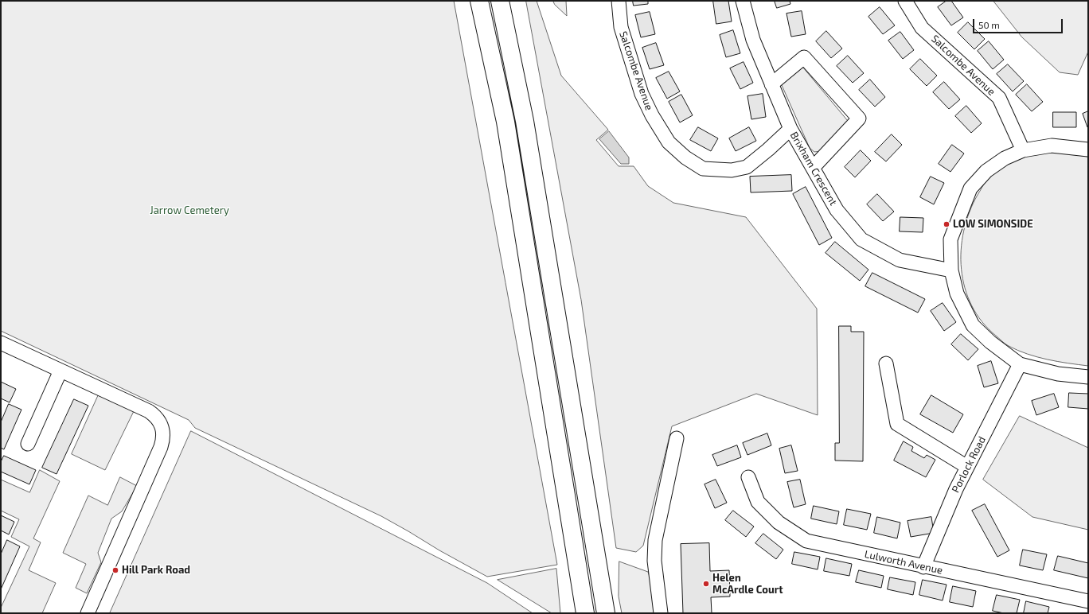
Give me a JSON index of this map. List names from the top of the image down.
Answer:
{
  "streets": {
    "street": [
      "Salcombe Avenue",
      "Brixham Crescent",
      "Porlock Road",
      "Lulworth Avenue"
    ]
  },
  "crossings": [
    ["Salcombe Avenue", "Brixham Crescent"],
    ["Porlock Road", "Lulworth Avenue"]
  ],
  "parks": ["Jarrow Cemetery"],
  "places": ["LOW SIMONSIDE", "Hill Park Road", "Helen McArdle Court"],
  "scale_bar": "50 m"
}
